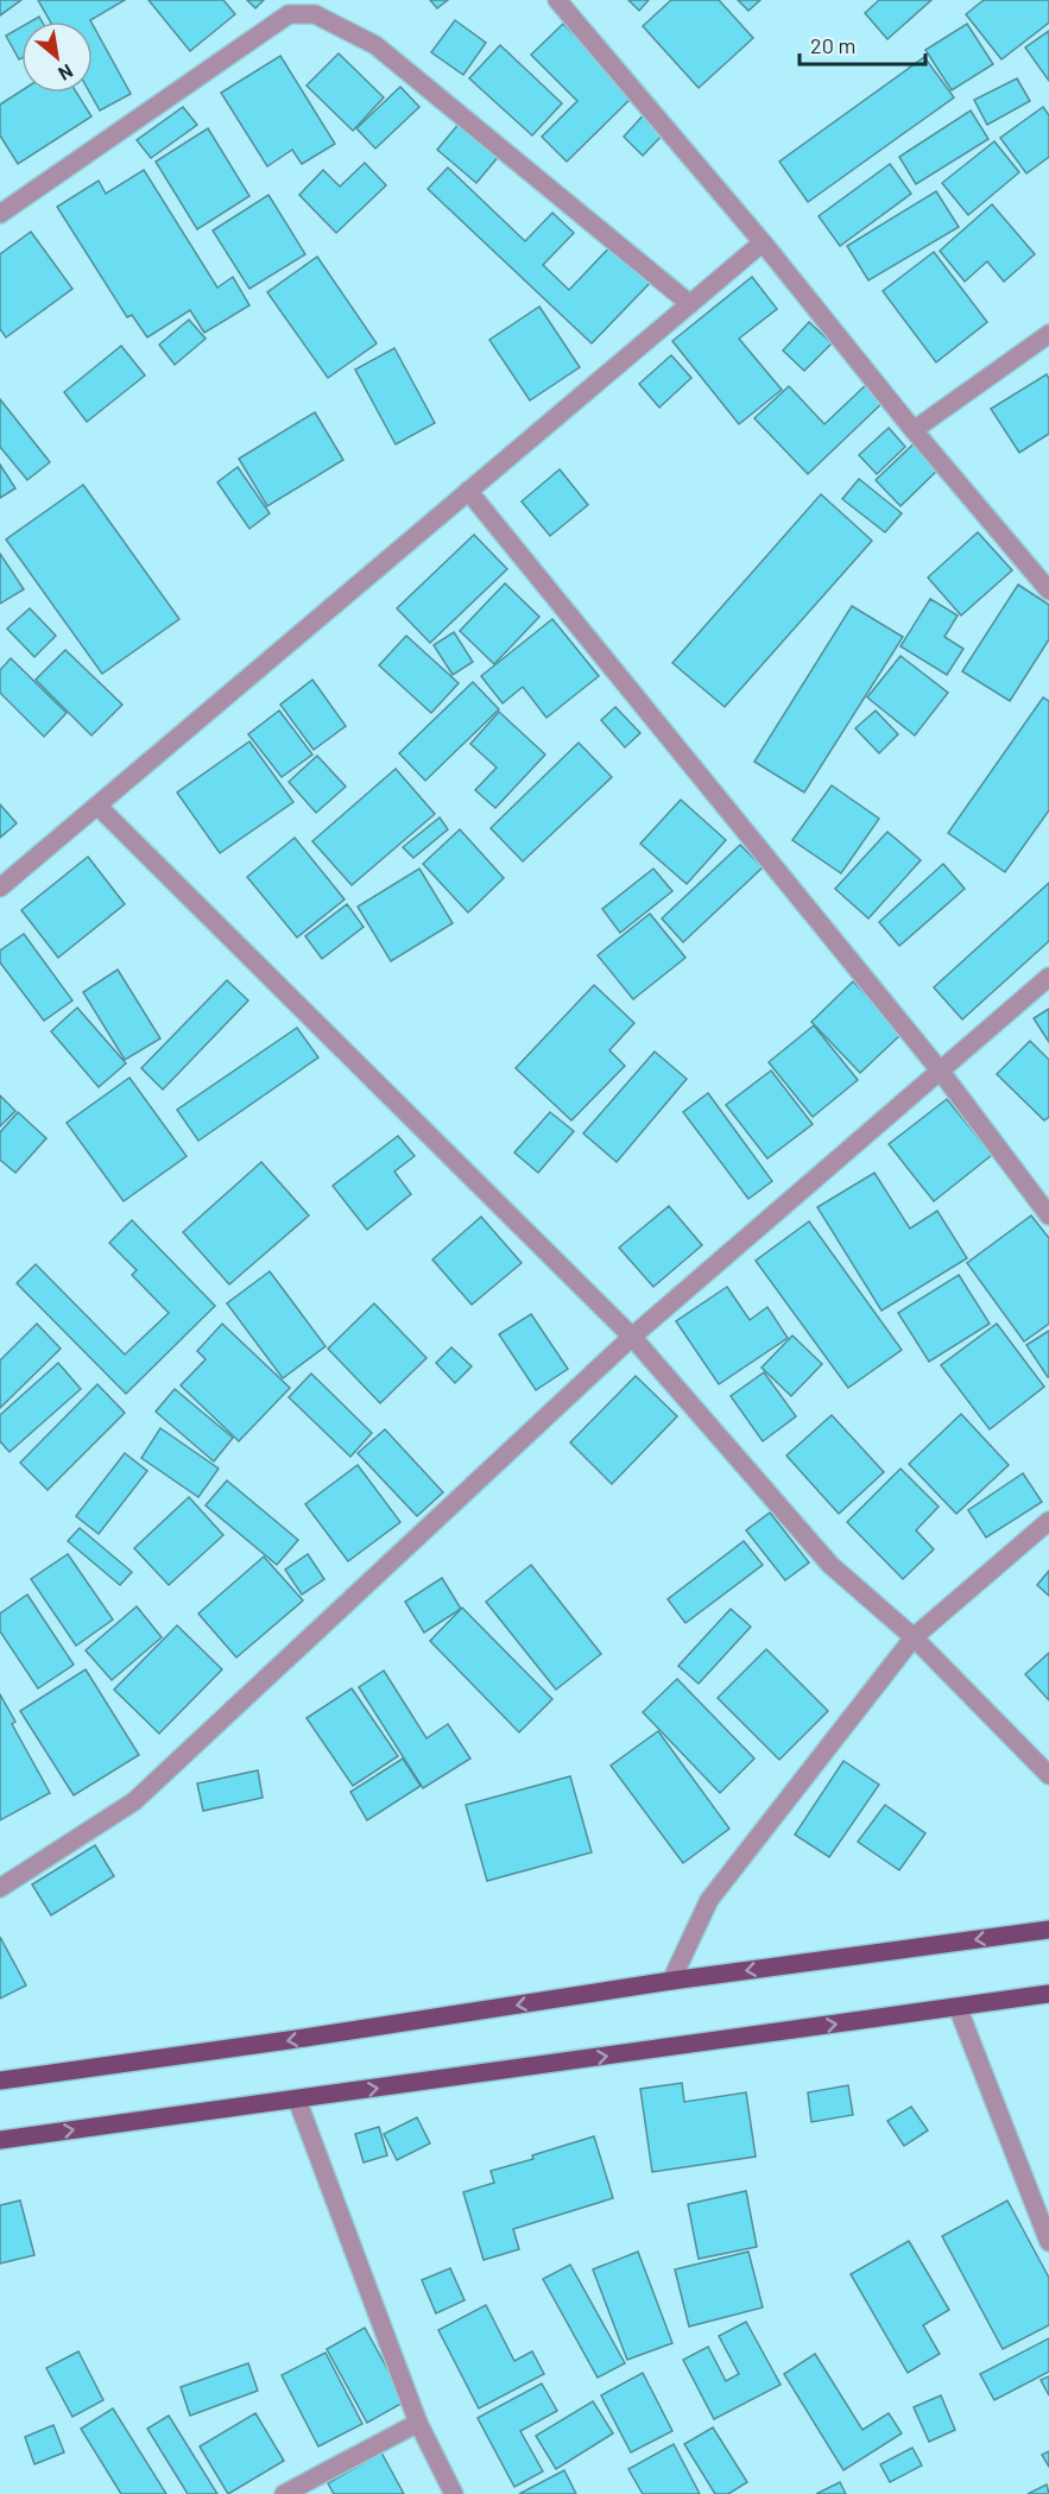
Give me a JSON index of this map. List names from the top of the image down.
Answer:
{
  "scale_bar": "20 m",
  "north": "bottom right"
}
